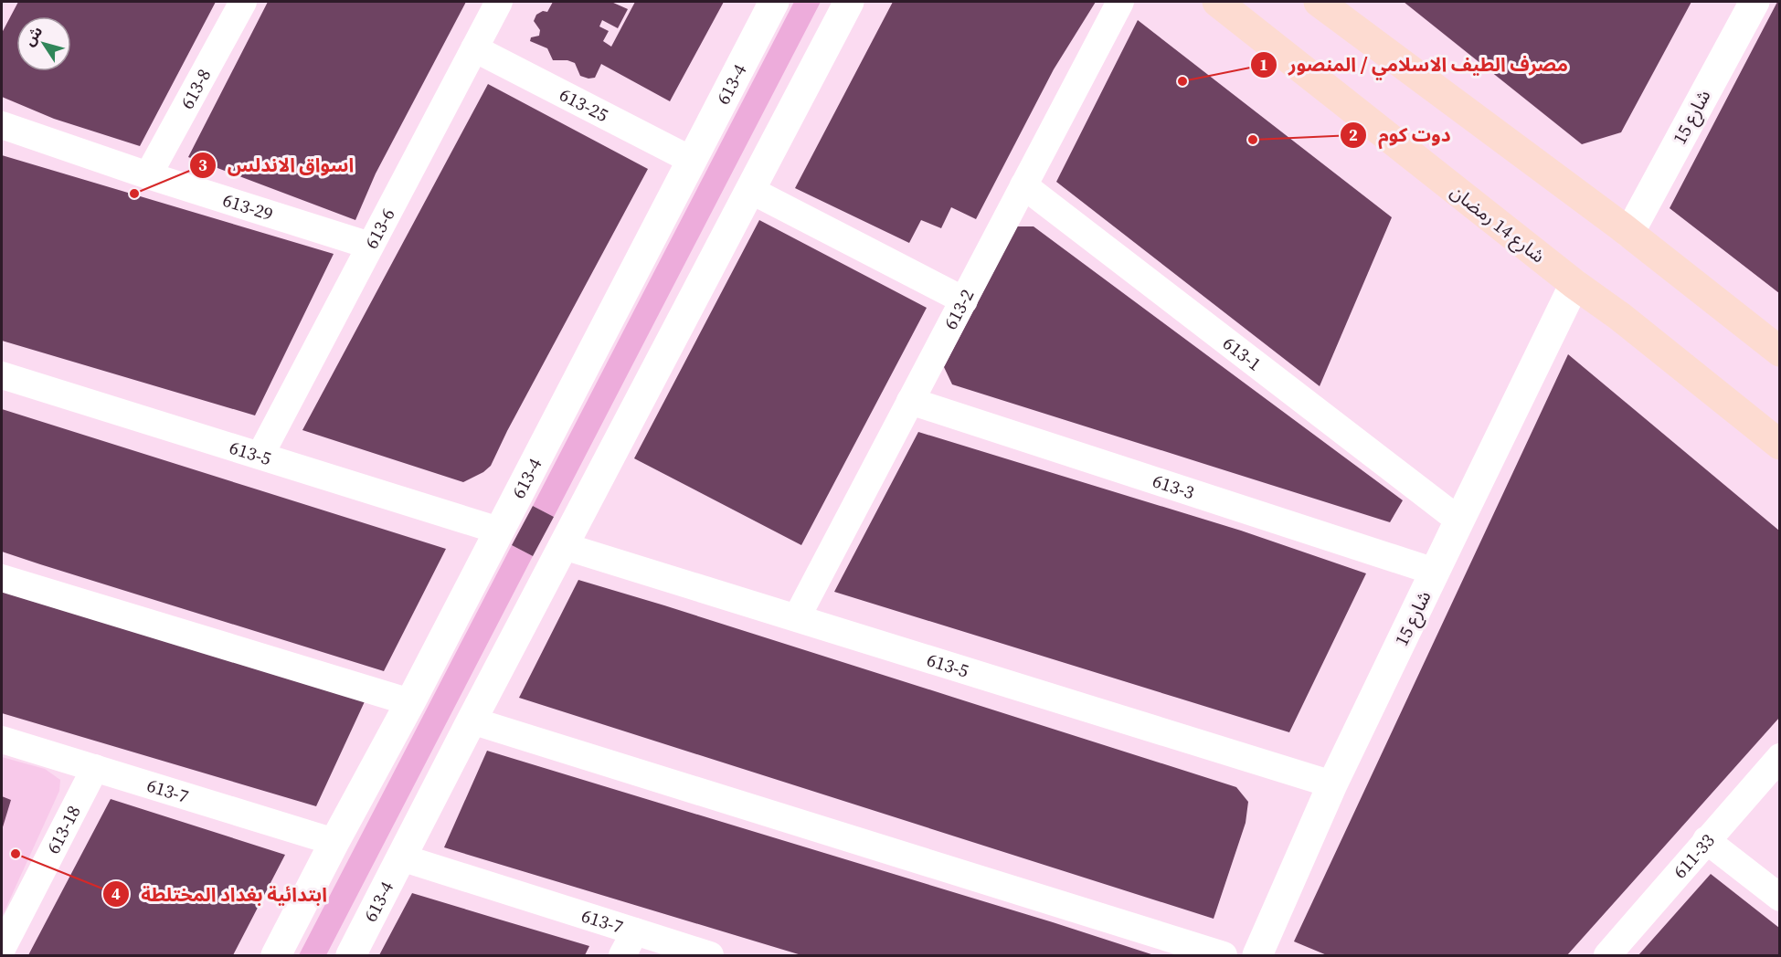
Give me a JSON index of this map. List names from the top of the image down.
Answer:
{
  "streets": {
    "main road": ["شارع 14 رمضان"],
    "street": [
      "613-4",
      "613-8",
      "613-25",
      "شارع 15",
      "613-29",
      "613-6",
      "613-2",
      "613-1",
      "613-5",
      "613-3",
      "613-7",
      "613-18",
      "611-33"
    ]
  },
  "crossings": [
    ["613-4", "613-25"],
    ["613-4", "613-5"],
    ["613-4", "613-7"],
    ["613-8", "613-29"],
    ["613-25", "613-6"],
    ["شارع 15", "شارع 14 رمضان"],
    ["شارع 15", "613-1"],
    ["شارع 15", "613-5"],
    ["شارع 15", "613-3"],
    ["613-29", "613-6"],
    ["613-6", "613-5"],
    ["613-2", "613-1"],
    ["613-2", "613-5"],
    ["613-2", "613-3"],
    ["613-7", "613-18"]
  ],
  "places": [
    "مصرف الطيف الاسلامي / المنصور",
    "دوت كوم",
    "اسواق الاندلس",
    "ابتدائية بغداد المختلطة"
  ],
  "north": "top left"
}
